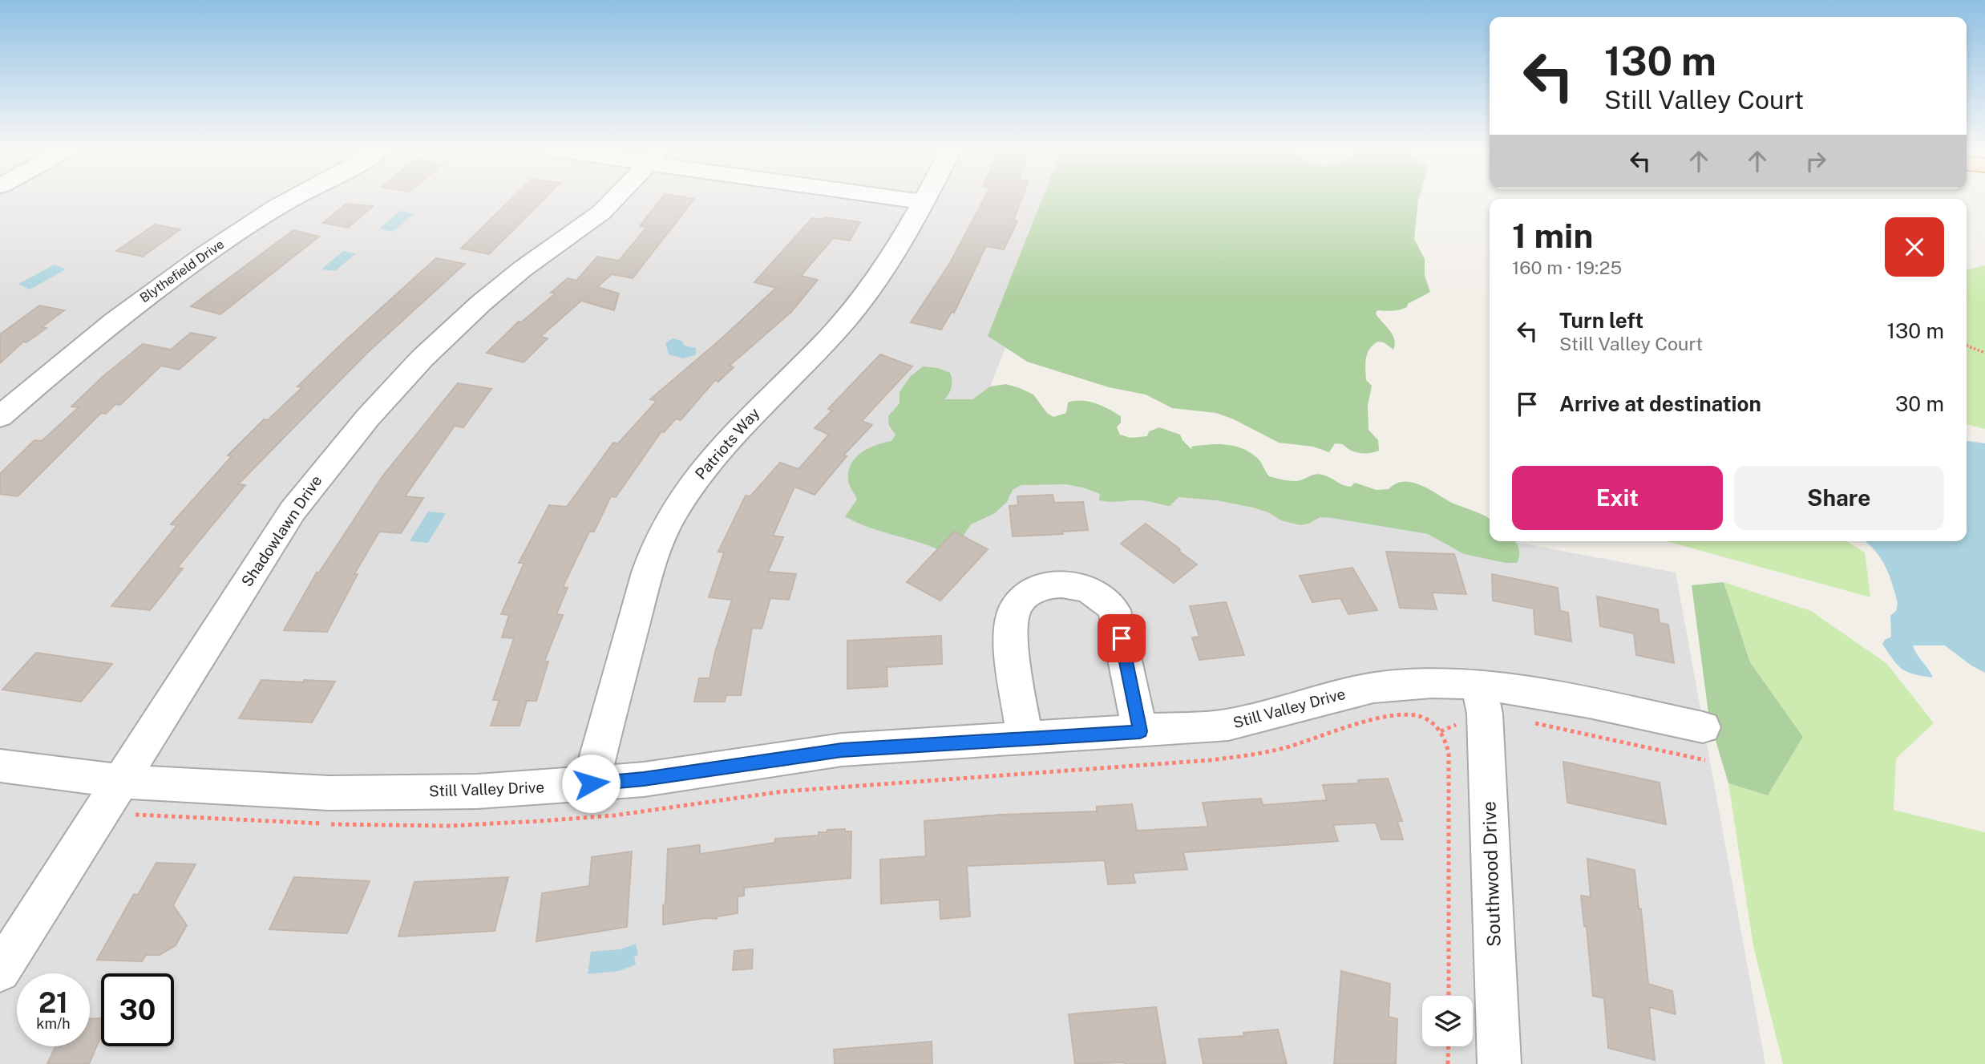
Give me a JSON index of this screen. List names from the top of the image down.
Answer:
{
  "streets": {
    "street": [
      "Blythefield Drive",
      "Patriots Way",
      "Shadowlawn Drive",
      "Still Valley Drive",
      "Southwood Drive"
    ]
  },
  "crossings": [
    ["Patriots Way", "Still Valley Drive"],
    ["Shadowlawn Drive", "Still Valley Drive"],
    ["Still Valley Drive", "Southwood Drive"]
  ],
  "page": {
    "turn": ["130 m", "Still Valley Court"],
    "heading": ["1 min", "160 m · 19:25"],
    "list": [
      {
        "name": "Turn left",
        "note": "Still Valley Court",
        "value": "130 m"
      },
      {
        "name": "Arrive at destination",
        "value": "30 m"
      }
    ],
    "buttons": ["Exit", "Share"],
    "speed": "21 km/h",
    "limit": "30"
  }
}
